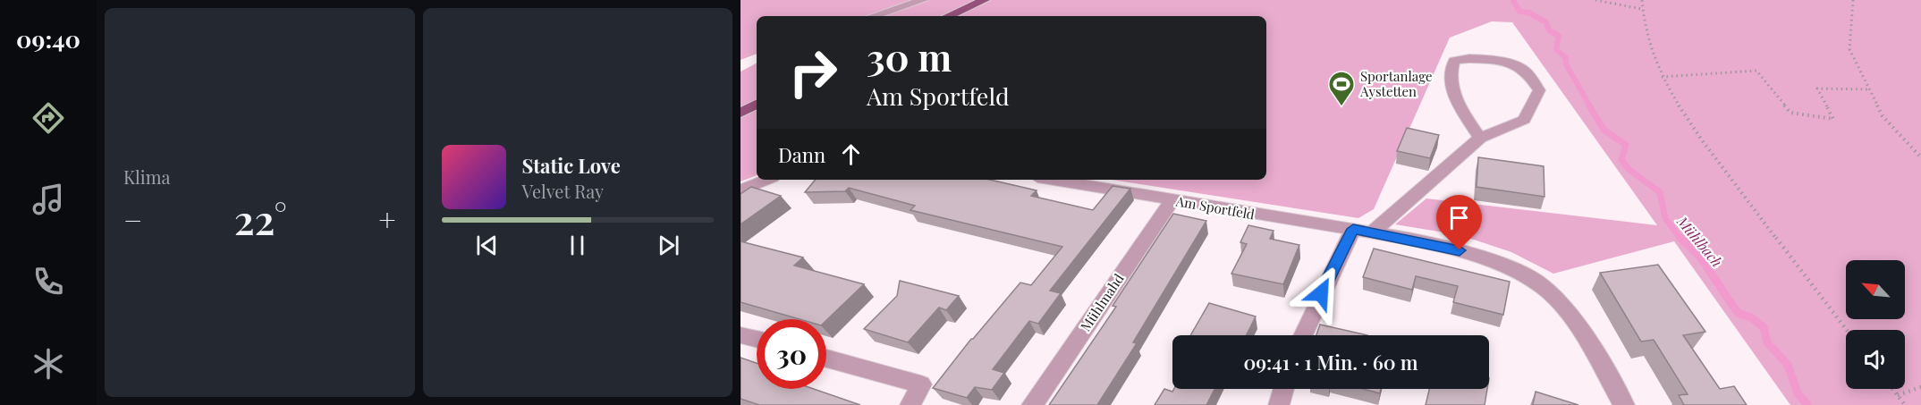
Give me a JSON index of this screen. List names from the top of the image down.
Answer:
{
  "streets": {
    "street": ["Am Sportfeld", "Mühlmahd"]
  },
  "crossings": [
    ["Am Sportfeld", "Mühlmahd"]
  ],
  "water": ["Mühlbach"],
  "places": {
    "sports": ["Sportanlage Aystetten"]
  },
  "north": "top left",
  "page": {
    "tabs": "09:40",
    "tile": "Klima",
    "turn": ["30 m", "Am Sportfeld"],
    "then": "Dann",
    "song": ["Static Love", "Velvet Ray"],
    "heat": ["−", "22°", "+"],
    "limit": "30",
    "trip": "09:41 · 1 Min. · 60 m"
  }
}
